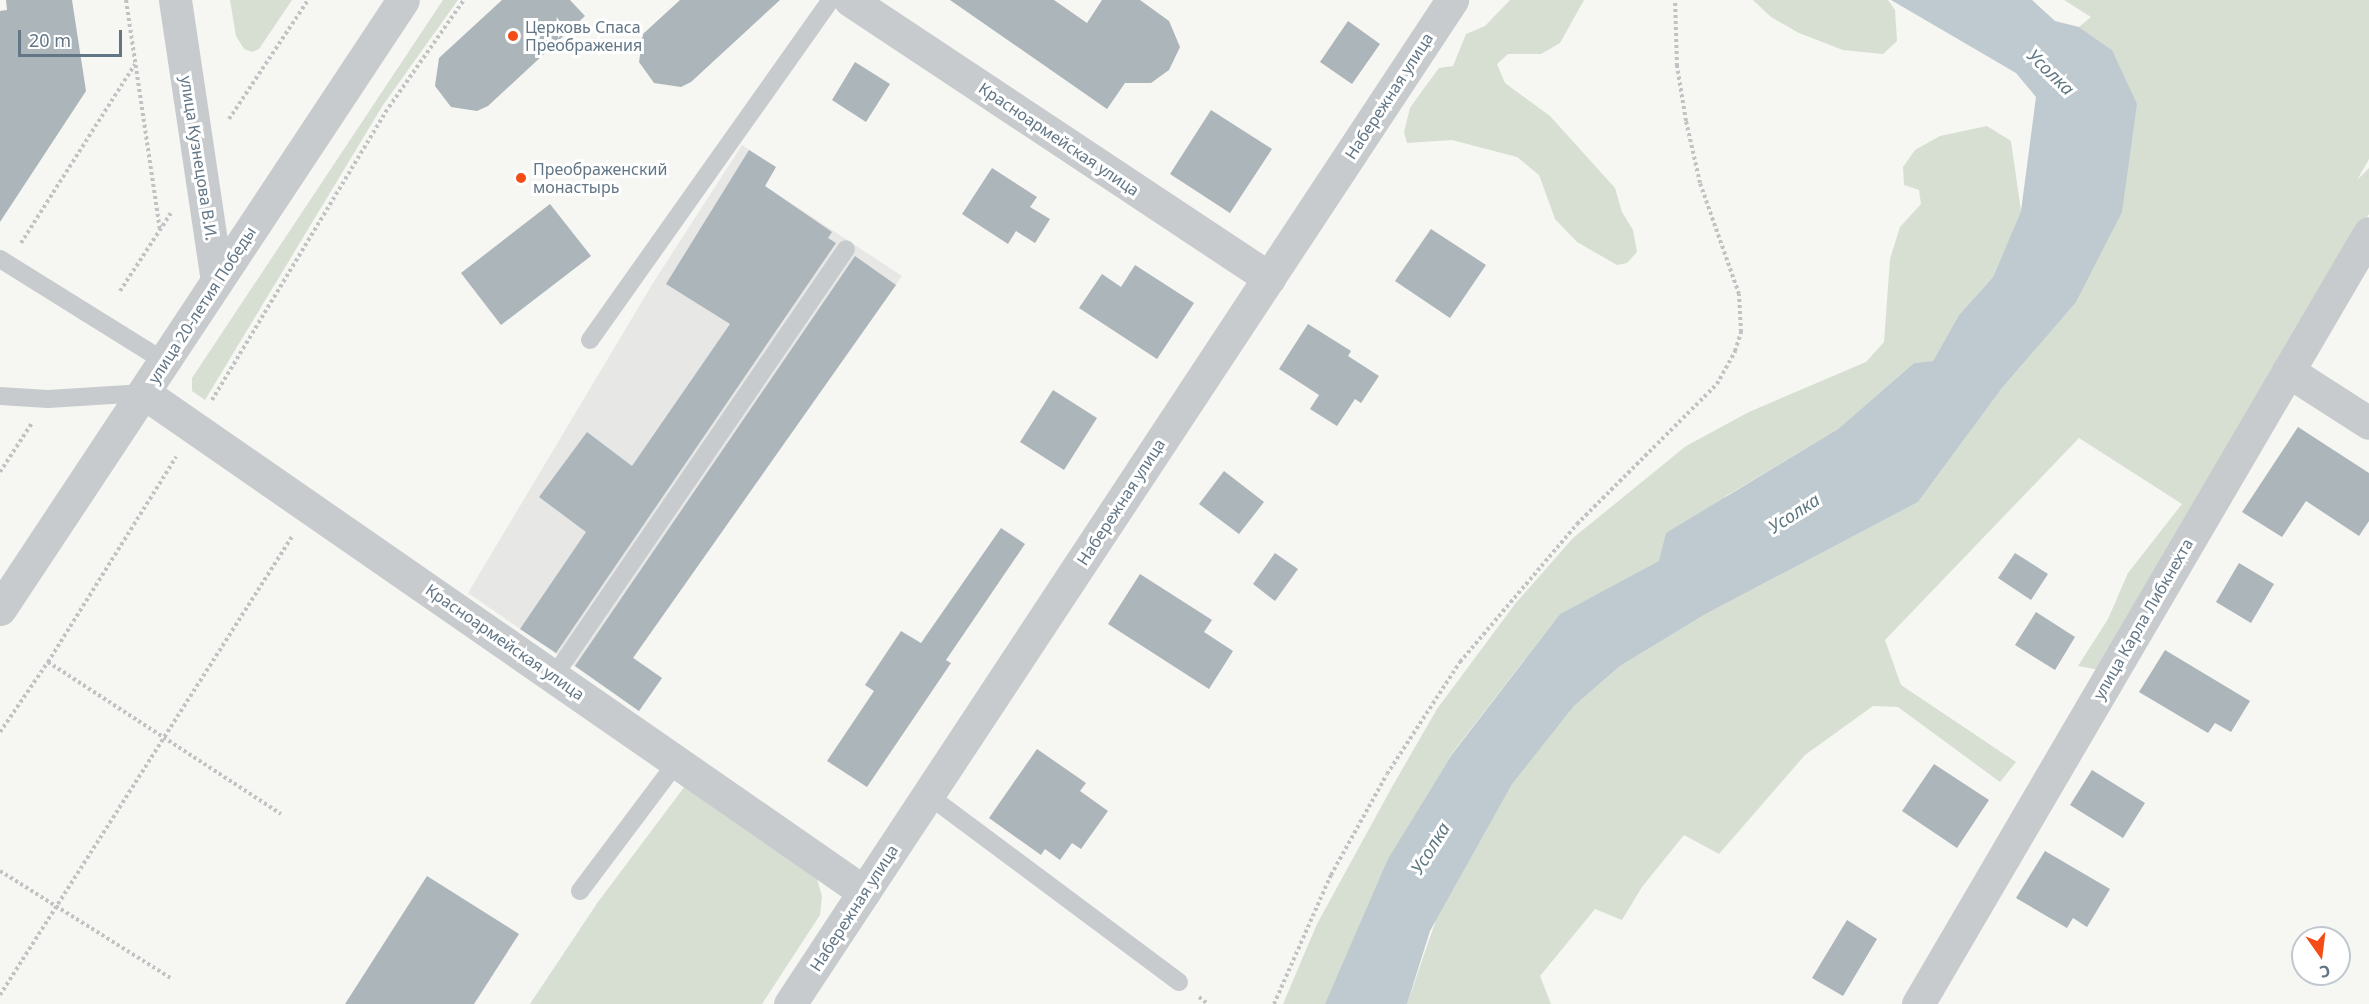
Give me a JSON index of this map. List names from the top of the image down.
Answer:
{
  "streets": {
    "street": [
      "Набережная улица",
      "Красноармейская улица",
      "улица Кузнецова В.И.",
      "улица 20-летия Победы",
      "улица Карла Либкнехта"
    ]
  },
  "crossings": [
    ["Набережная улица", "Красноармейская улица"],
    ["Красноармейская улица", "улица 20-летия Победы"],
    ["улица Кузнецова В.И.", "улица 20-летия Победы"]
  ],
  "water": ["Усолка"],
  "places": ["Церковь Спаса Преображения", "Преображенский монастырь"],
  "scale_bar": "20 m",
  "north": "bottom"
}
